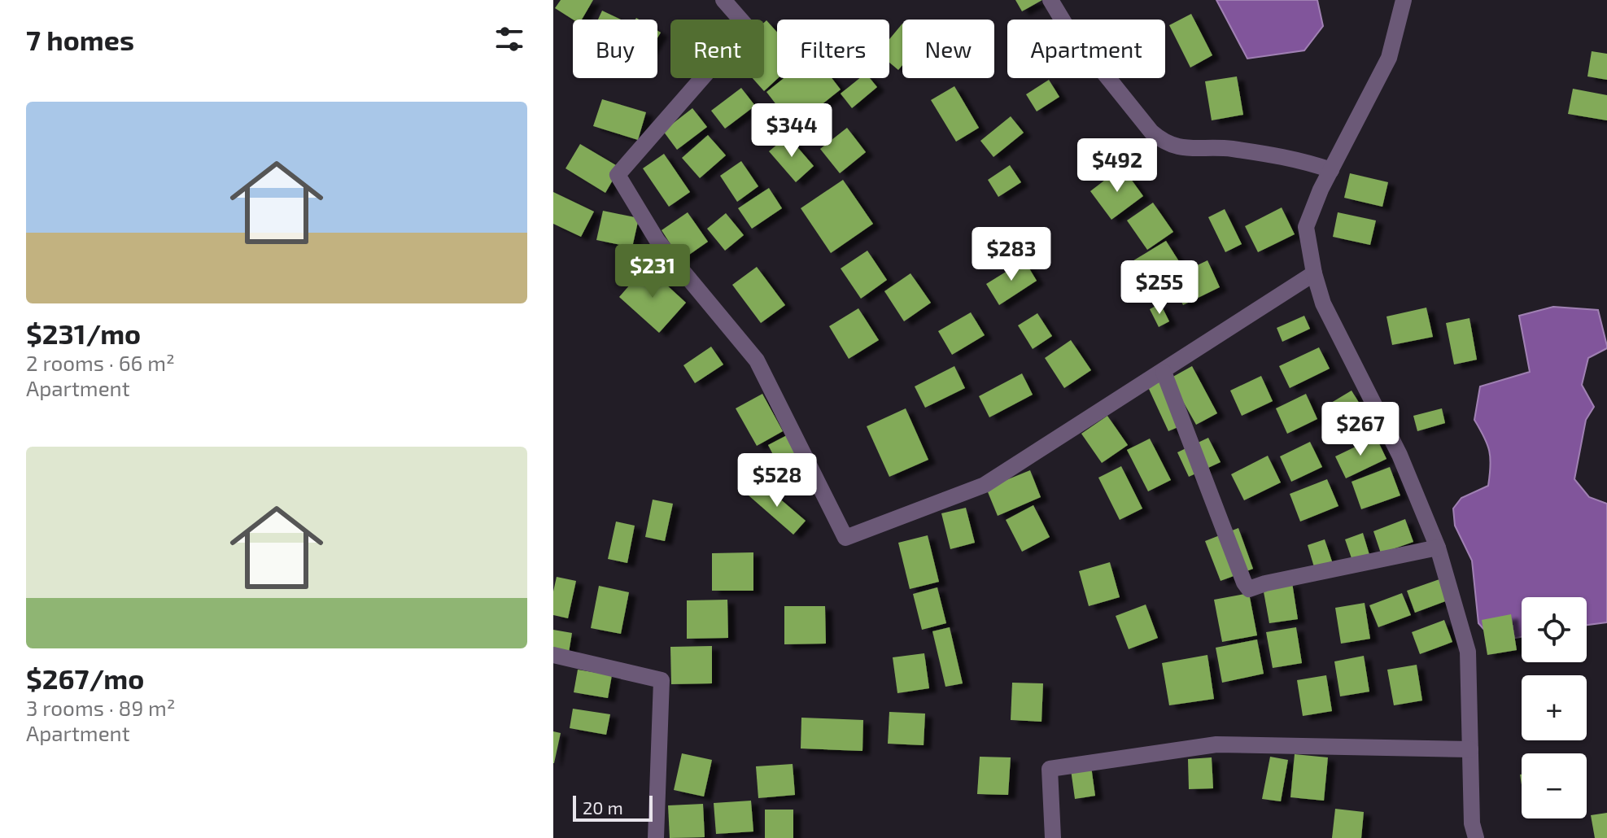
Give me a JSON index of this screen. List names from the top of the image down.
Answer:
{
  "scale_bar": "20 m",
  "page": {
    "heading": "7 homes",
    "chip": [
      "Buy",
      "Rent",
      "Filters",
      "New",
      "Apartment"
    ],
    "list": [
      {
        "name": "$231/mo",
        "note": "2 rooms · 66 m² · Apartment"
      },
      {
        "name": "$267/mo",
        "note": "3 rooms · 89 m² · Apartment"
      }
    ],
    "price": [
      "$344",
      "$492",
      "$283",
      "$231",
      "$255",
      "$267",
      "$528"
    ],
    "map_buttons": ["+", "−"],
    "scale": "20 m"
  }
}
